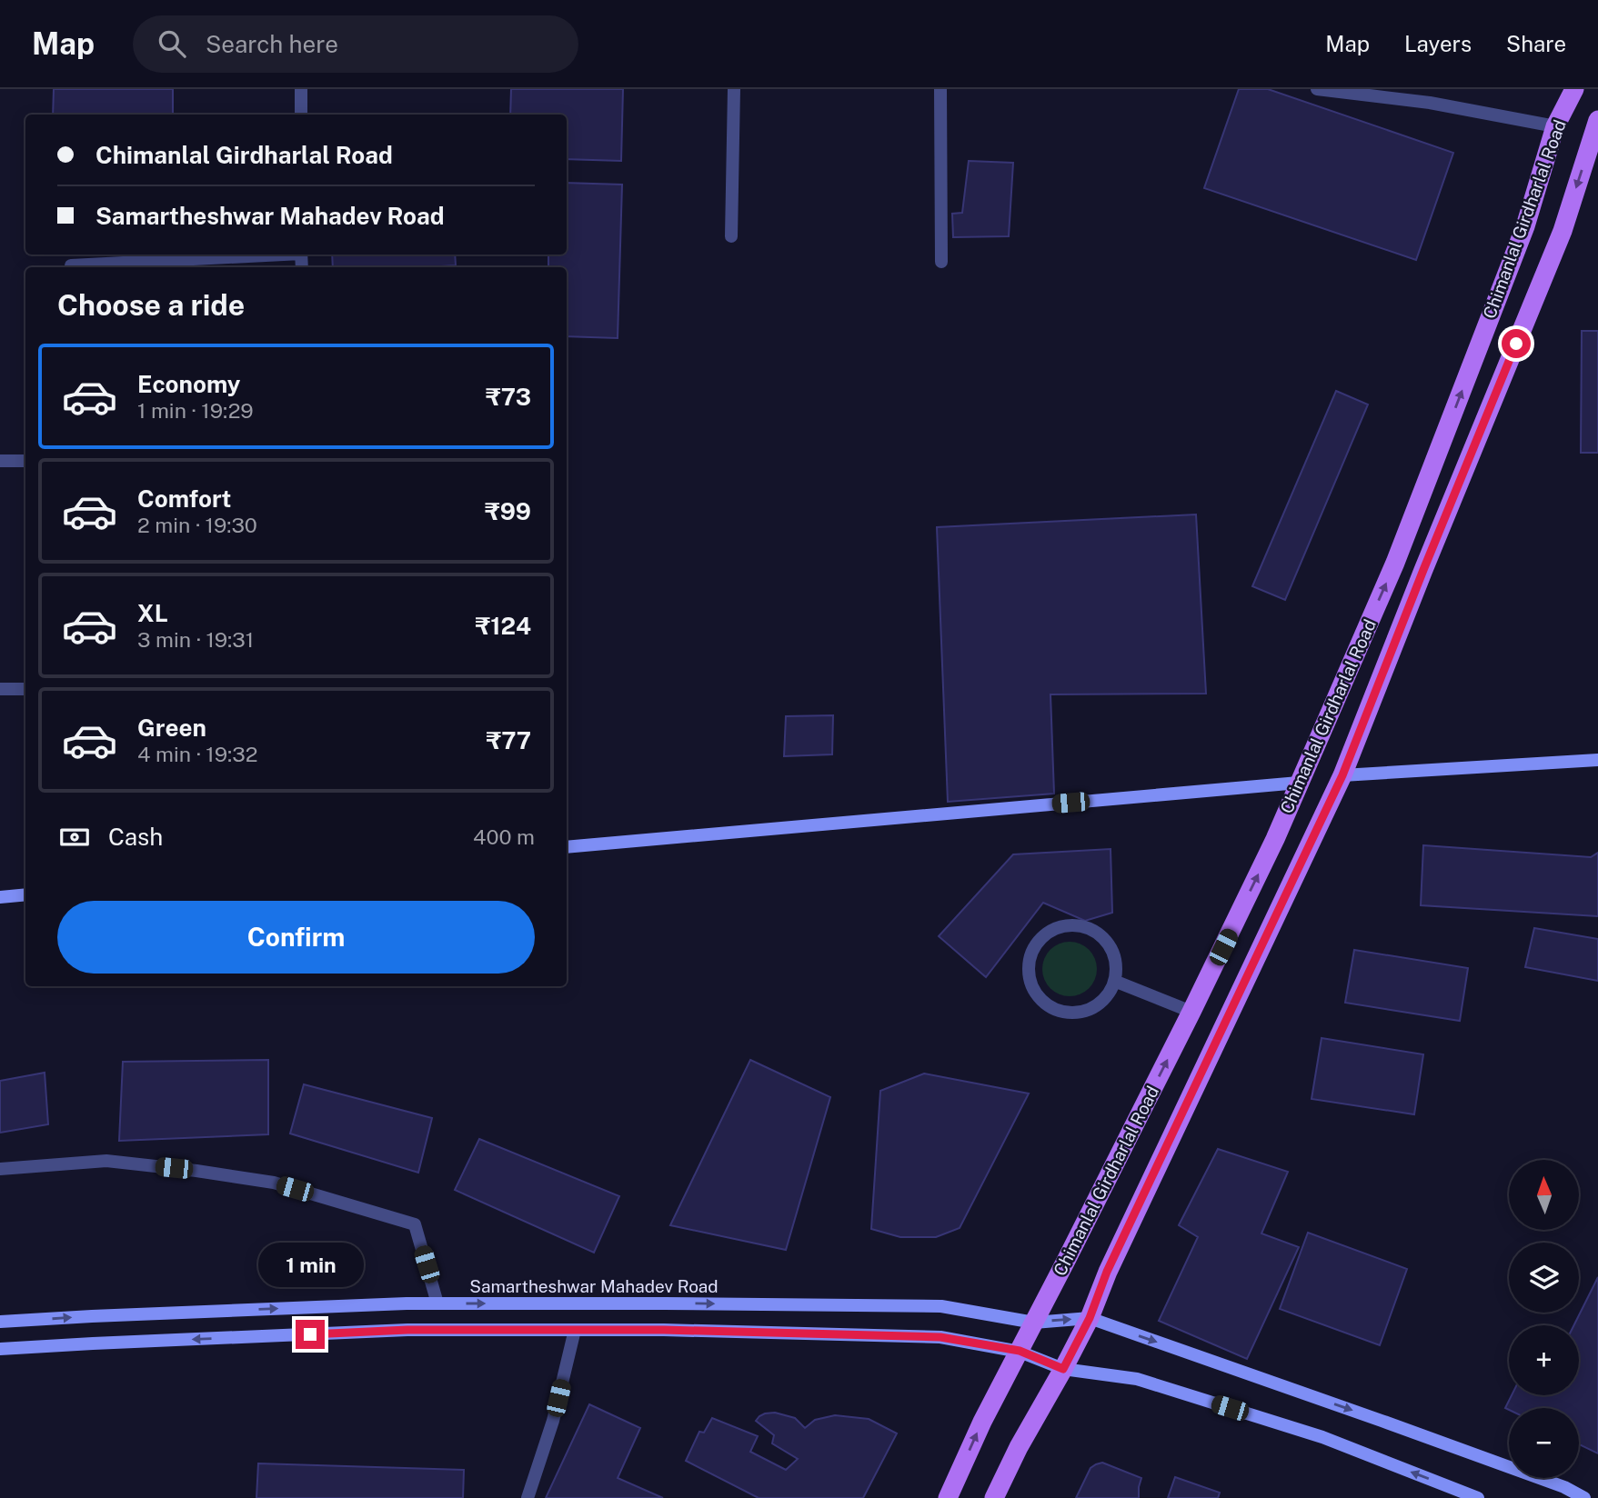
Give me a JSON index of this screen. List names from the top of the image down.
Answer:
{
  "streets": {
    "main road": ["Chimanlal Girdharlal Road", "Samartheshwar Mahadev Road"]
  },
  "crossings": [
    ["Chimanlal Girdharlal Road", "Samartheshwar Mahadev Road"]
  ],
  "north": "top",
  "page": {
    "header": "Map",
    "search": "Search here",
    "nav": ["Map", "Layers", "Share"],
    "banner": ["Chimanlal Girdharlal Road", "Samartheshwar Mahadev Road"],
    "heading": "Choose a ride",
    "list": [
      {
        "name": "Economy",
        "note": "1 min · 19:29",
        "value": "₹73"
      },
      {
        "name": "Comfort",
        "note": "2 min · 19:30",
        "value": "₹99"
      },
      {
        "name": "XL",
        "note": "3 min · 19:31",
        "value": "₹124"
      },
      {
        "name": "Green",
        "note": "4 min · 19:32",
        "value": "₹77"
      }
    ],
    "pay": ["Cash", "400 m"],
    "buttons": "Confirm",
    "map_buttons": ["+", "−"],
    "bubble": "1 min"
  }
}
